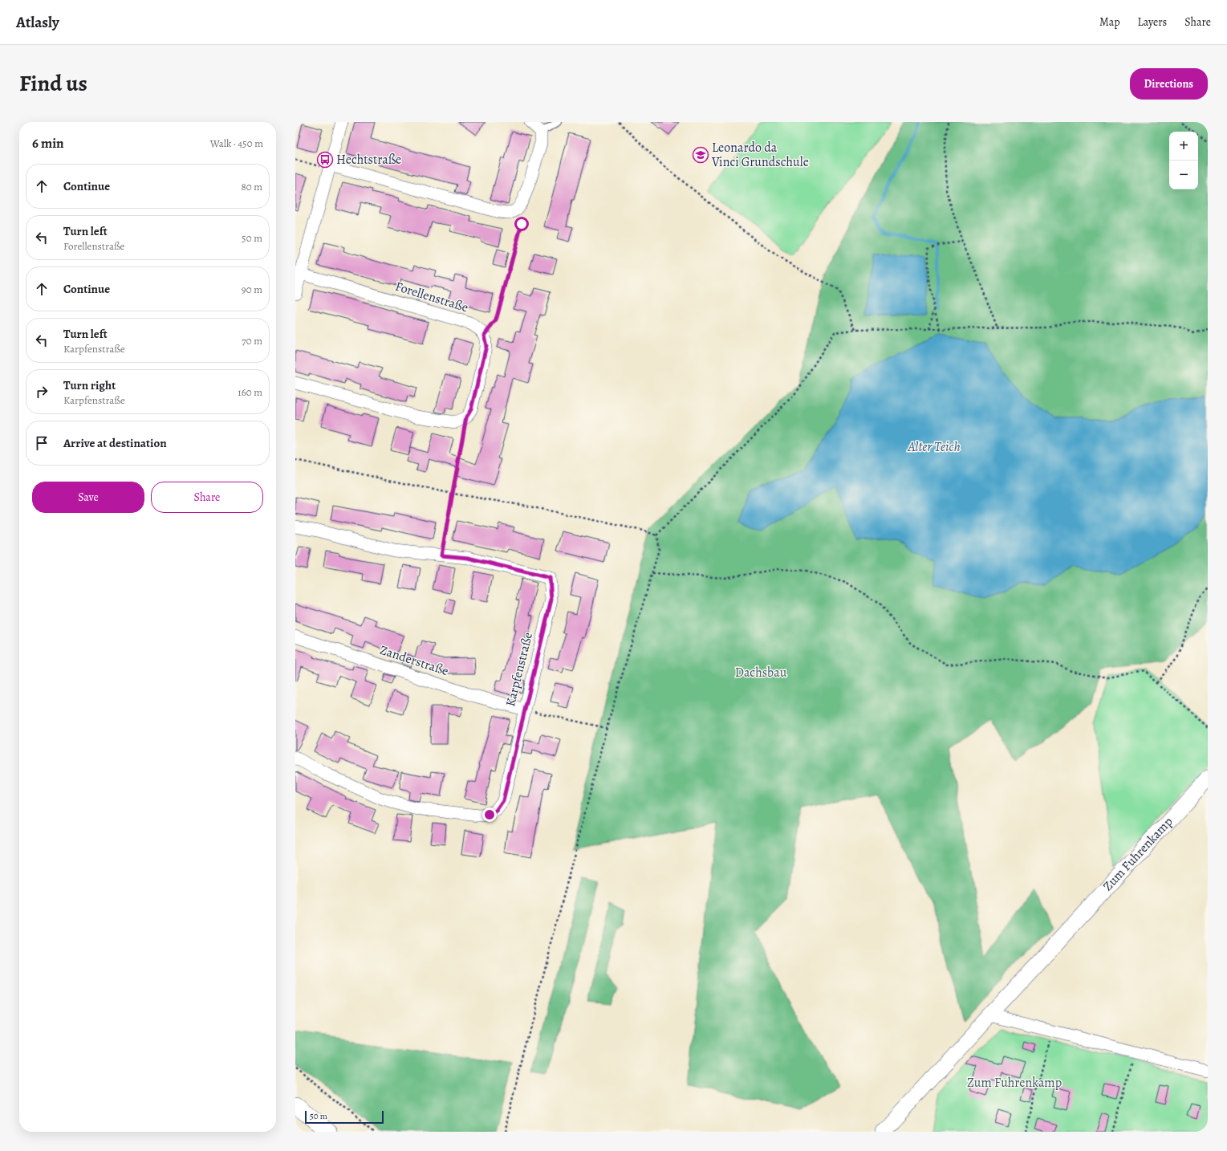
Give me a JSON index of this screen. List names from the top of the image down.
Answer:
{
  "streets": {
    "street": [
      "Forellenstraße",
      "Zanderstraße",
      "Karpfenstraße",
      "Zum Fuhrenkamp"
    ]
  },
  "crossings": [
    ["Zanderstraße", "Karpfenstraße"]
  ],
  "water": ["Alter Teich"],
  "parks": ["Dachsbau", "Zum Fuhrenkamp"],
  "places": {
    "school or university": ["Leonardo da Vinci Grundschule"],
    "bus stop": ["Hechtstraße"]
  },
  "scale_bar": "50 m",
  "page": {
    "header": "Atlasly",
    "nav": ["Map", "Layers", "Share"],
    "title": "Find us",
    "buttons": [
      "Directions",
      ["Save", "Share"]
    ],
    "heading": ["6 min", "Walk · 450 m"],
    "map_buttons": ["+", "−"],
    "list": [
      ["Continue", "80 m"],
      ["Turn left", "Forellenstraße", "50 m"],
      ["Continue", "90 m"],
      ["Turn left", "Karpfenstraße", "70 m"],
      ["Turn right", "Karpfenstraße", "160 m"],
      "Arrive at destination"
    ],
    "scale": "50 m"
  }
}
